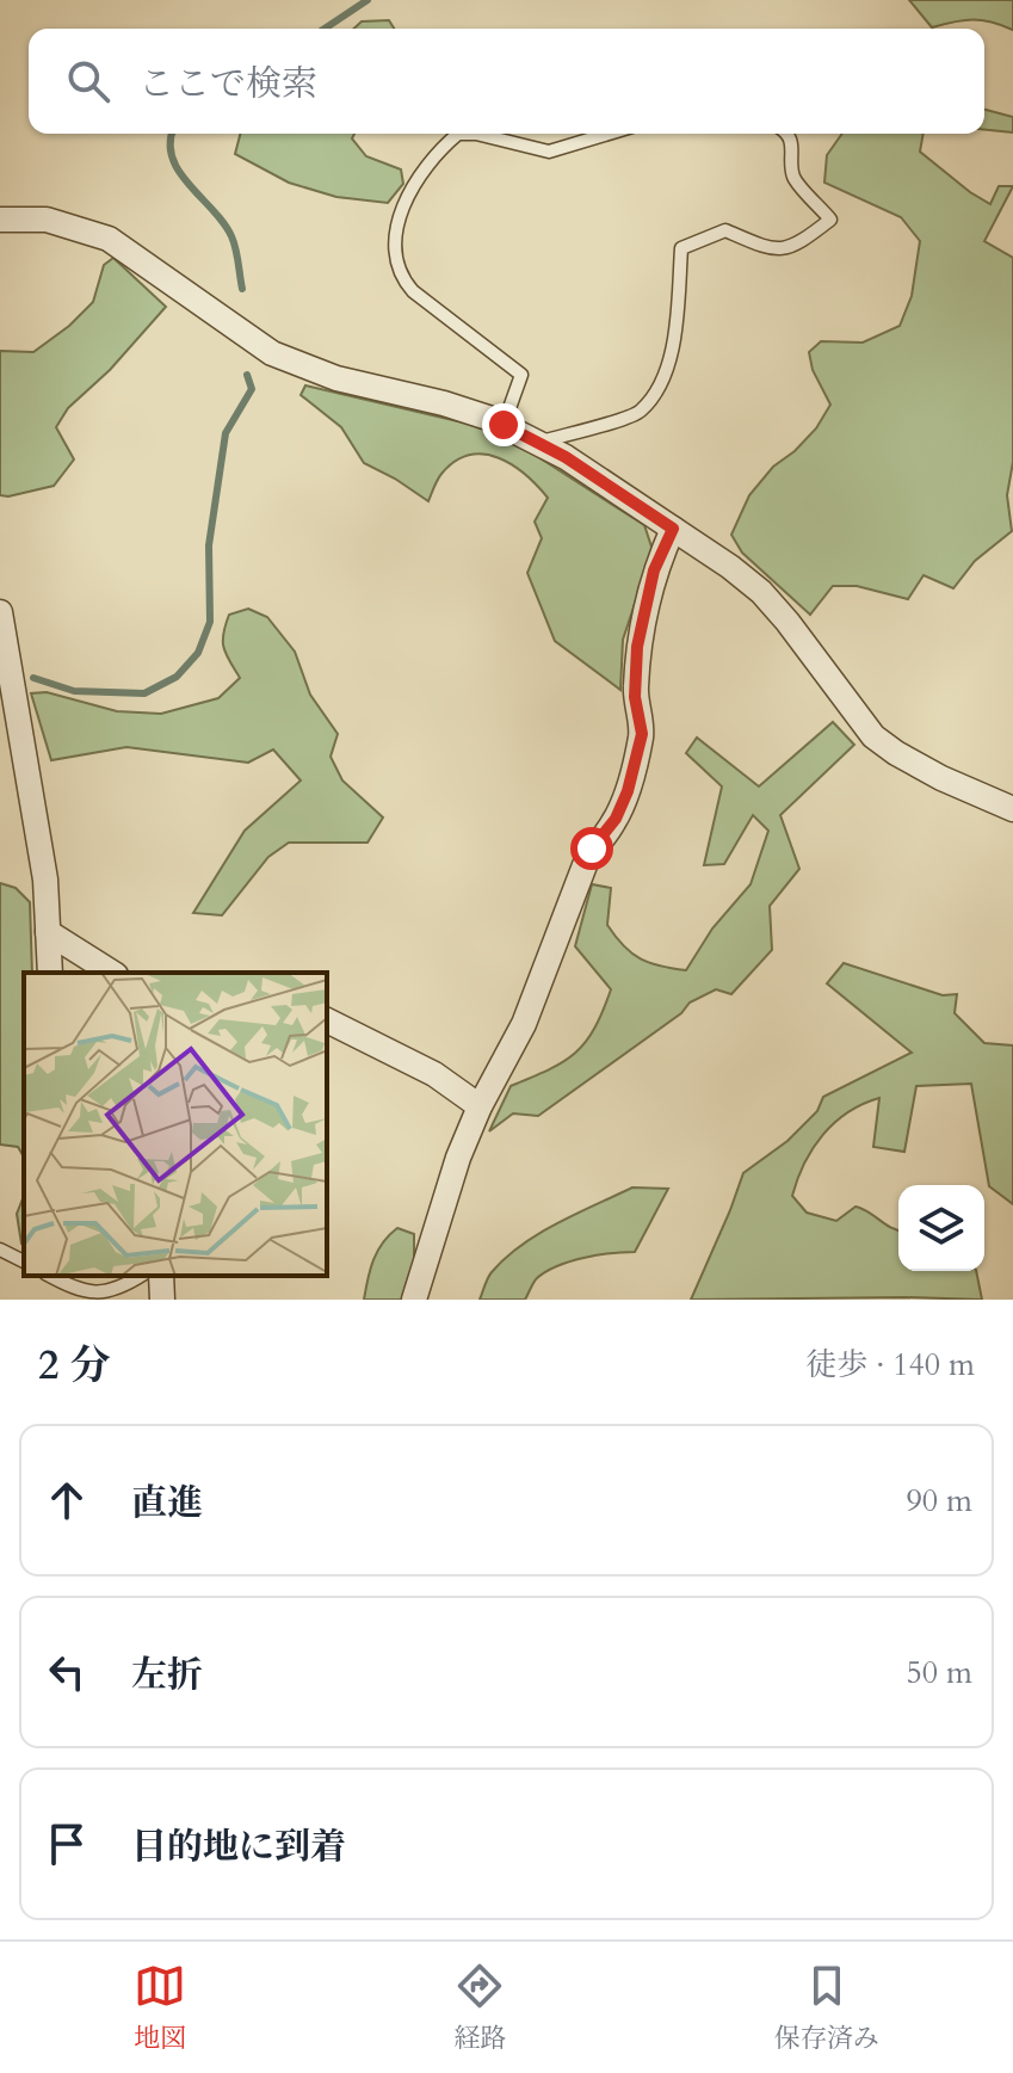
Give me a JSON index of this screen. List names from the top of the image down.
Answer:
{
  "page": {
    "search": "ここで検索",
    "heading": ["2 分", "徒歩 · 140 m"],
    "list": [
      ["直進", "90 m"],
      ["左折", "50 m"],
      "目的地に到着"
    ],
    "nav": ["地図", "経路", "保存済み"]
  }
}
